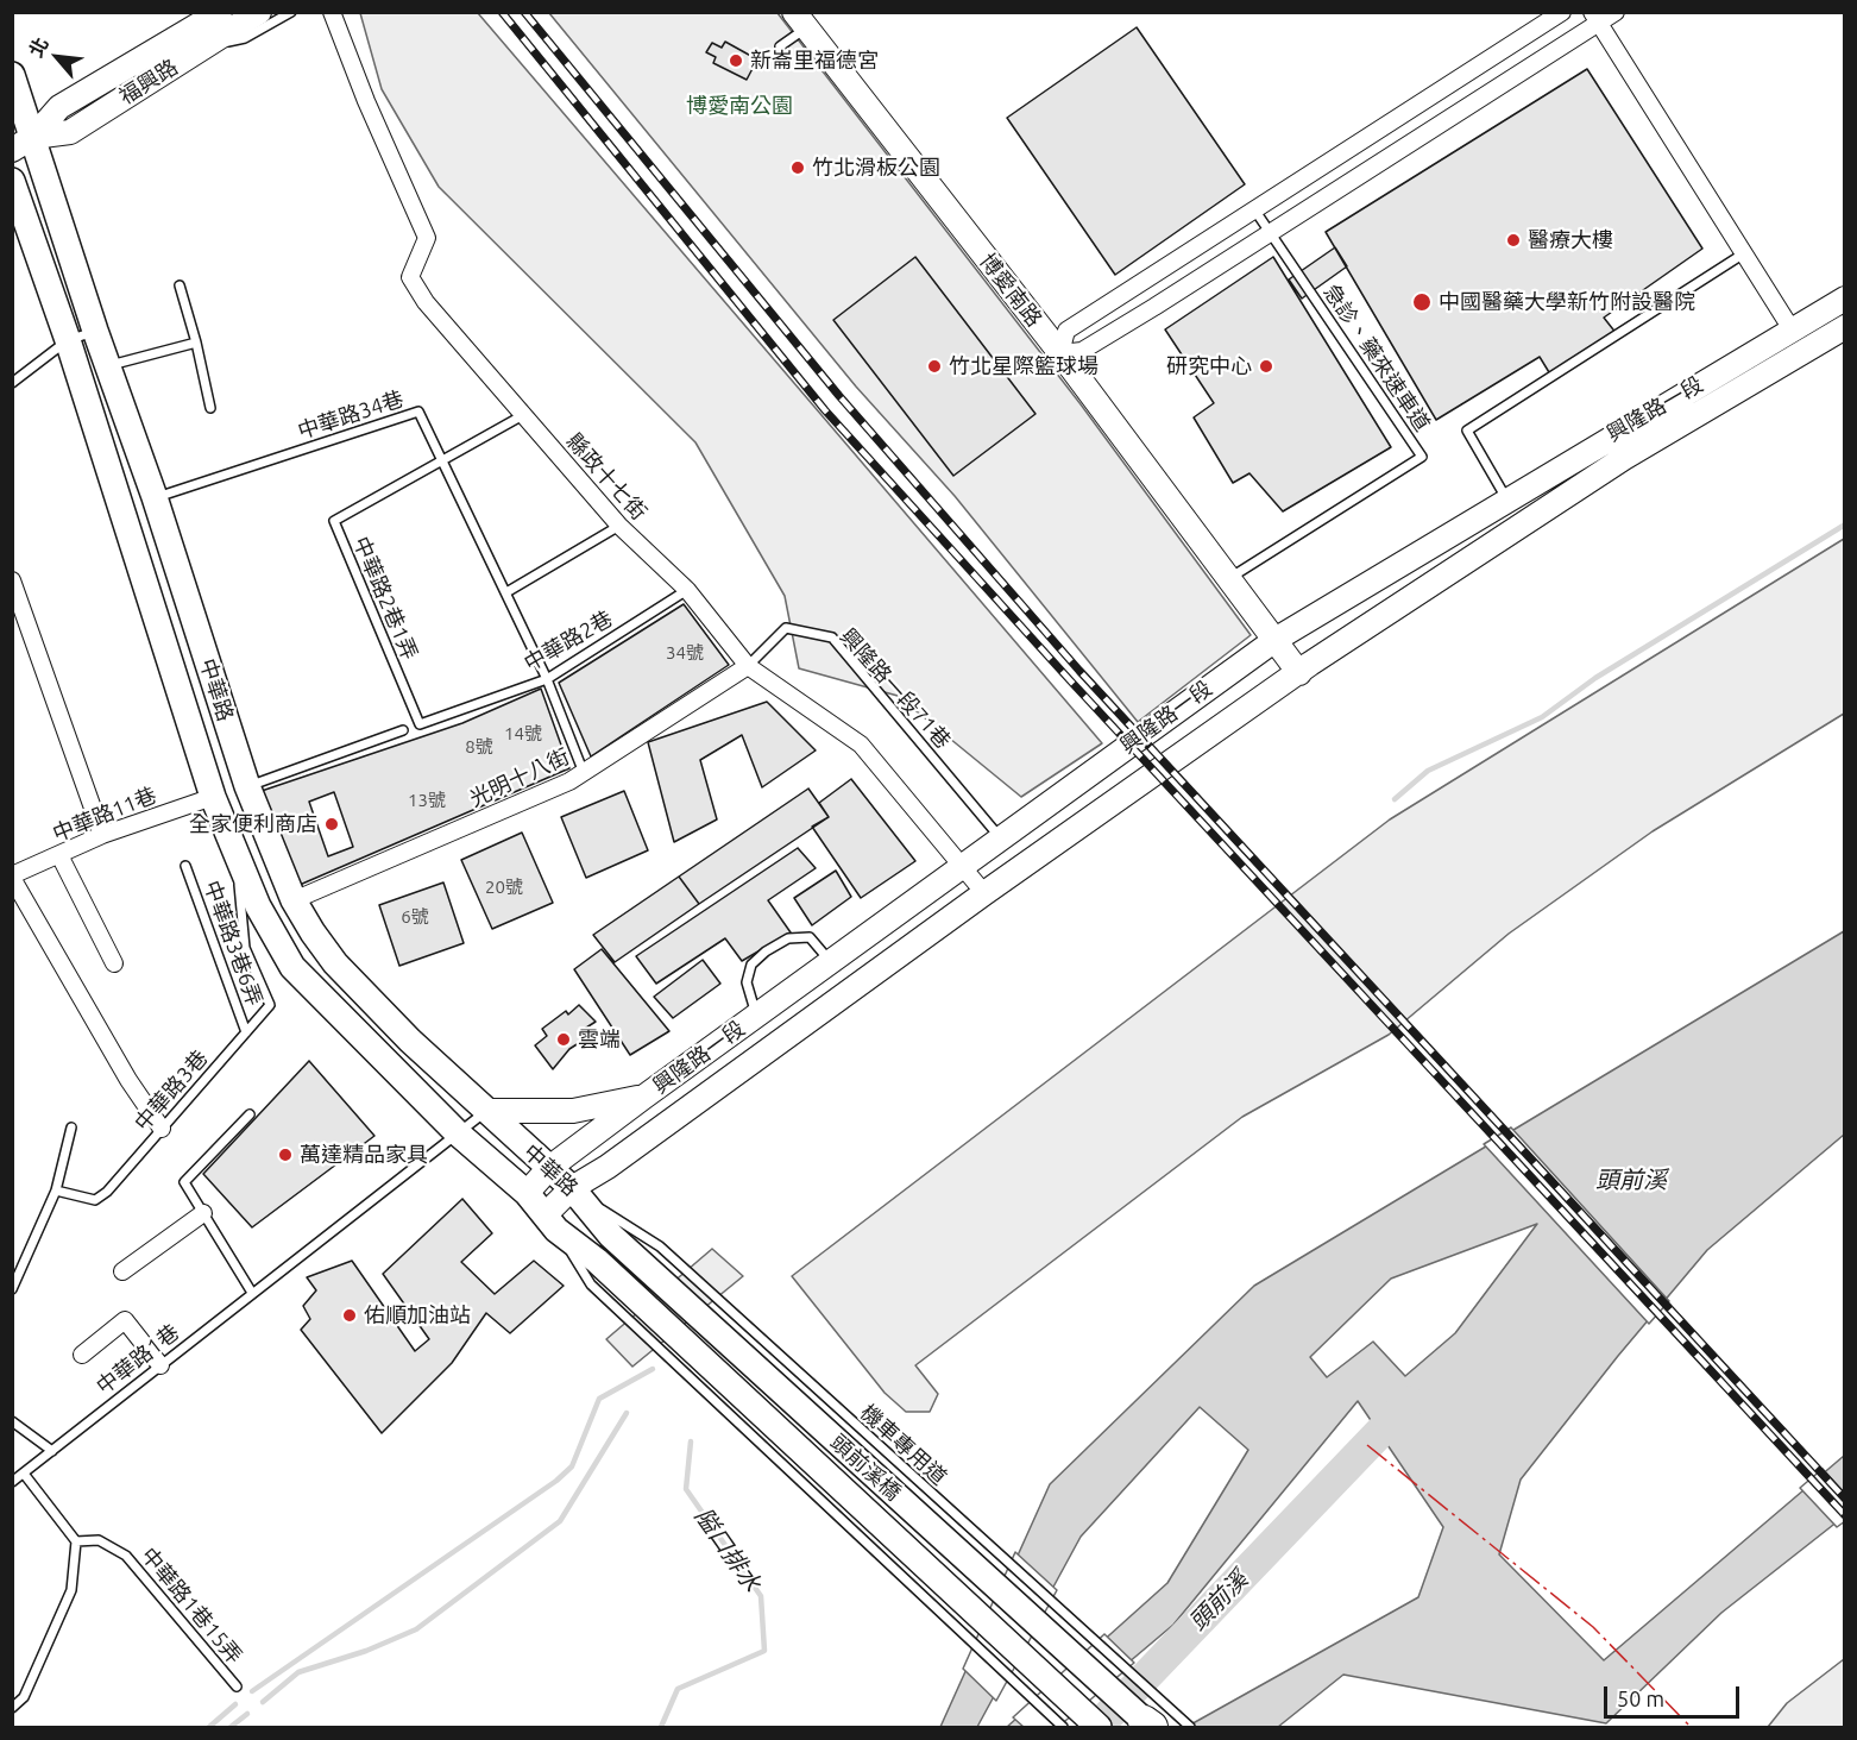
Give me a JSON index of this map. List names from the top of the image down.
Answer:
{
  "streets": {
    "main road": ["中華路", "頭前溪橋"],
    "street": [
      "福興路",
      "博愛南路",
      "興隆路一段",
      "縣政十七街",
      "光明十八街",
      "中華路11巷"
    ],
    "lane": [
      "急診、藥來速車道",
      "中華路34巷",
      "中華路2巷1弄",
      "中華路2巷",
      "興隆路一段71巷",
      "中華路3巷6弄",
      "中華路3巷",
      "中華路1巷",
      "機車專用道",
      "中華路1巷15弄"
    ]
  },
  "crossings": [
    ["福興路", "中華路"],
    ["博愛南路", "急診、藥來速車道"],
    ["博愛南路", "興隆路一段"],
    ["興隆路一段", "縣政十七街"],
    ["興隆路一段", "興隆路一段71巷"],
    ["興隆路一段", "中華路"],
    ["興隆路一段", "機車專用道"],
    ["興隆路一段", "頭前溪橋"],
    ["中華路34巷", "中華路2巷1弄"],
    ["中華路34巷", "中華路"],
    ["縣政十七街", "中華路2巷"],
    ["縣政十七街", "興隆路一段71巷"],
    ["縣政十七街", "光明十八街"],
    ["中華路2巷1弄", "中華路2巷"],
    ["興隆路一段71巷", "光明十八街"],
    ["中華路", "光明十八街"],
    ["中華路", "中華路11巷"],
    ["中華路", "中華路3巷"],
    ["中華路", "中華路1巷"],
    ["中華路", "機車專用道"],
    ["中華路", "頭前溪橋"],
    ["中華路3巷6弄", "中華路3巷"],
    ["機車專用道", "頭前溪橋"]
  ],
  "water": ["頭前溪", "隘口排水"],
  "parks": ["博愛南公園"],
  "places": [
    "新崙里福德宮",
    "竹北滑板公園",
    "醫療大樓",
    "中國醫藥大學新竹附設醫院",
    "竹北星際籃球場",
    "研究中心",
    "全家便利商店",
    "雲端",
    "萬達精品家具",
    "佑順加油站"
  ],
  "house_numbers": [
    "34號",
    "14號",
    "8號",
    "13號",
    "20號",
    "6號"
  ],
  "scale_bar": "50 m",
  "north": "top left"
}
